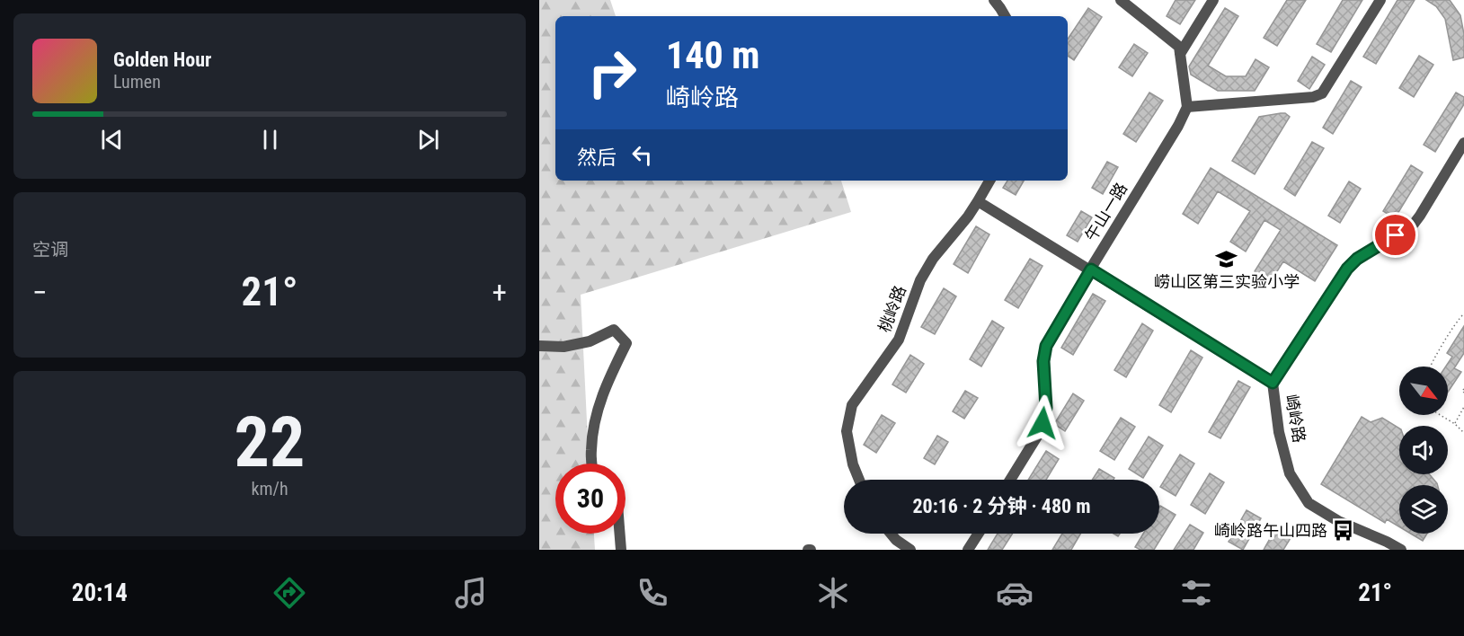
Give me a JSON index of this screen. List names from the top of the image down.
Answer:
{
  "streets": {
    "street": ["午山一路", "桃岭路", "崎岭路"]
  },
  "crossings": [
    ["午山一路", "崎岭路"],
    ["桃岭路", "崎岭路"]
  ],
  "places": {
    "school or university": ["崂山区第三实验小学"],
    "bus stop": ["崎岭路午山四路"]
  },
  "north": "bottom right",
  "page": {
    "turn": ["140 m", "崎岭路"],
    "song": ["Golden Hour", "Lumen"],
    "then": "然后",
    "tile": [
      "空调",
      ["22", "km/h"]
    ],
    "heat": ["−", "21°", "+"],
    "limit": "30",
    "trip": "20:16 · 2 分钟 · 480 m",
    "tabs": ["20:14", "21°"]
  }
}
